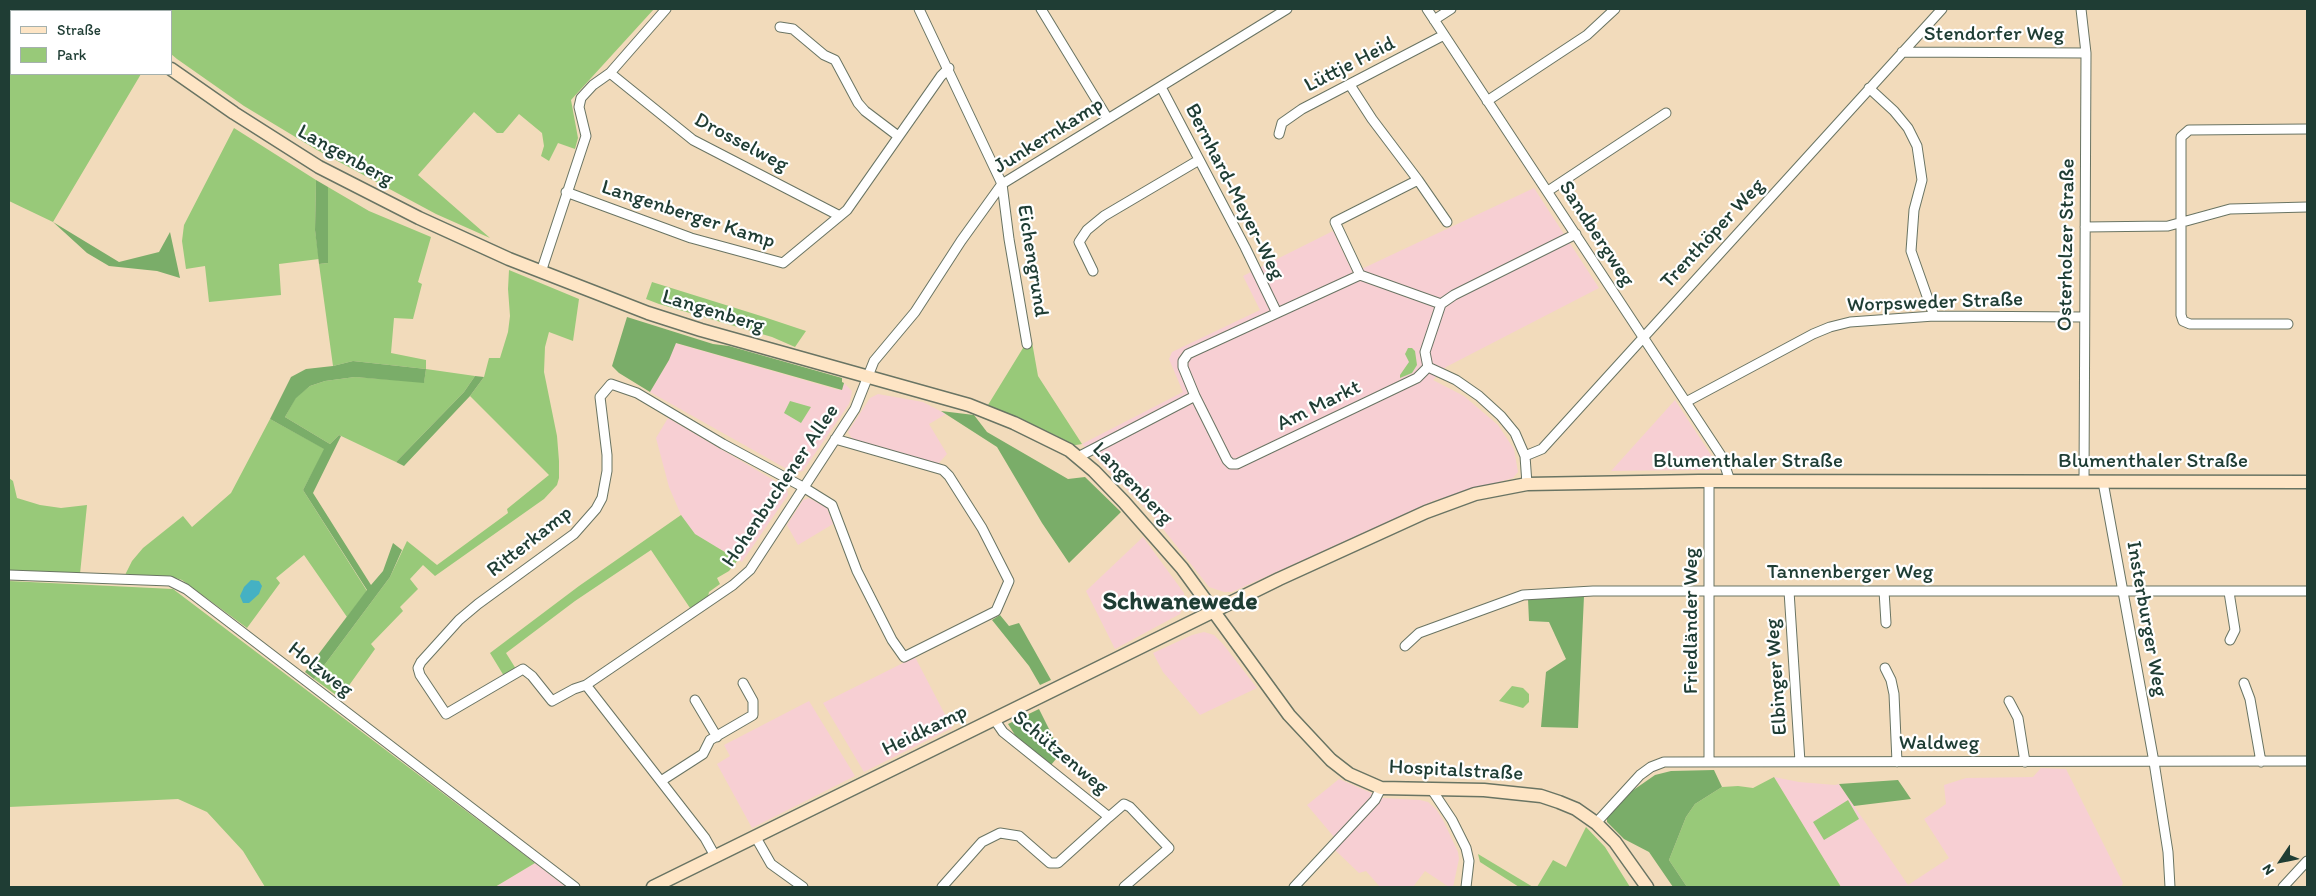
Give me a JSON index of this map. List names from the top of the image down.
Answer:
{
  "streets": {
    "main road": [
      "Langenberg",
      "Blumenthaler Straße",
      "Heidkamp",
      "Hospitalstraße"
    ],
    "street": [
      "Stendorfer Weg",
      "Lüttje Heid",
      "Junkernkamp",
      "Drosselweg",
      "Bernhard-Meyer-Weg",
      "Langenberger Kamp",
      "Sandbergweg",
      "Trenthöper Weg",
      "Osterholzer Straße",
      "Eichengrund",
      "Worpsweder Straße",
      "Am Markt",
      "Hohenbuchener Allee",
      "Ritterkamp",
      "Tannenberger Weg",
      "Insterburger Weg",
      "Friedländer Weg",
      "Holzweg",
      "Elbinger Weg",
      "Waldweg",
      "Schützenweg"
    ]
  },
  "crossings": [
    ["Stendorfer Weg", "Trenthöper Weg"],
    ["Stendorfer Weg", "Osterholzer Straße"],
    ["Lüttje Heid", "Sandbergweg"],
    ["Junkernkamp", "Langenberg"],
    ["Junkernkamp", "Bernhard-Meyer-Weg"],
    ["Junkernkamp", "Eichengrund"],
    ["Junkernkamp", "Hohenbuchener Allee"],
    ["Drosselweg", "Langenberger Kamp"],
    ["Langenberg", "Blumenthaler Straße"],
    ["Langenberg", "Hohenbuchener Allee"],
    ["Langenberg", "Heidkamp"],
    ["Langenberg", "Hospitalstraße"],
    ["Bernhard-Meyer-Weg", "Am Markt"],
    ["Langenberger Kamp", "Eichengrund"],
    ["Sandbergweg", "Trenthöper Weg"],
    ["Sandbergweg", "Worpsweder Straße"],
    ["Sandbergweg", "Blumenthaler Straße"],
    ["Osterholzer Straße", "Worpsweder Straße"],
    ["Osterholzer Straße", "Blumenthaler Straße"],
    ["Blumenthaler Straße", "Insterburger Weg"],
    ["Blumenthaler Straße", "Friedländer Weg"],
    ["Blumenthaler Straße", "Heidkamp"],
    ["Blumenthaler Straße", "Hospitalstraße"],
    ["Hohenbuchener Allee", "Ritterkamp"],
    ["Tannenberger Weg", "Insterburger Weg"],
    ["Tannenberger Weg", "Friedländer Weg"],
    ["Tannenberger Weg", "Elbinger Weg"],
    ["Insterburger Weg", "Waldweg"],
    ["Friedländer Weg", "Waldweg"],
    ["Elbinger Weg", "Waldweg"],
    ["Heidkamp", "Schützenweg"],
    ["Heidkamp", "Hospitalstraße"],
    ["Waldweg", "Hospitalstraße"]
  ],
  "districts": ["Schwanewede"],
  "legend": ["Straße", "Park"],
  "north": "bottom left"
}
